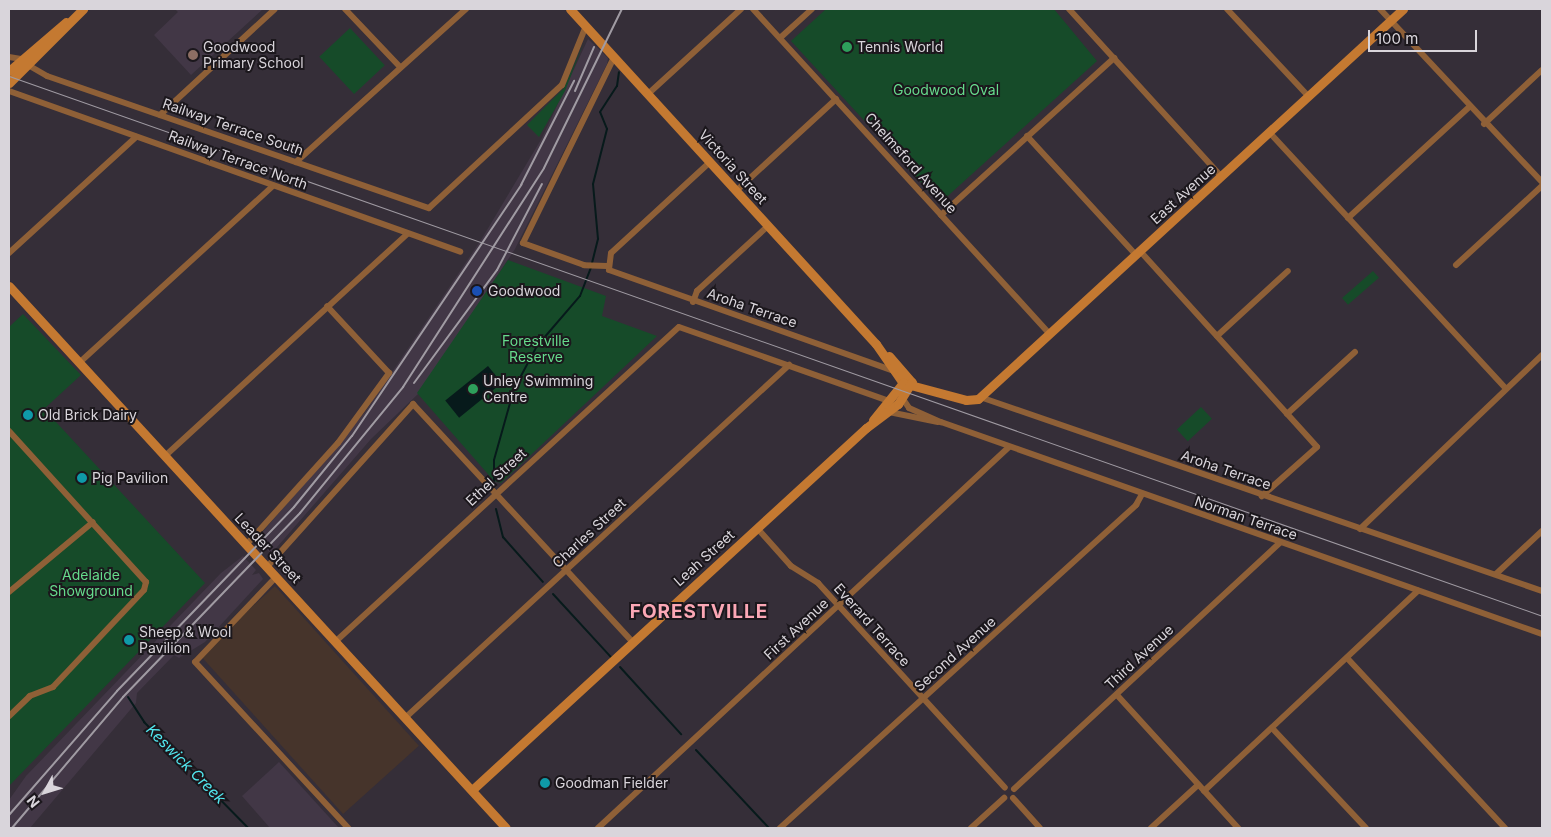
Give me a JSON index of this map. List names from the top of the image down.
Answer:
{
  "streets": {
    "street": [
      "Railway Terrace South",
      "Railway Terrace North",
      "Chelmsford Avenue",
      "Victoria Street",
      "East Avenue",
      "Aroha Terrace",
      "Ethel Street",
      "Norman Terrace",
      "Charles Street",
      "Leader Street",
      "Leah Street",
      "Everard Terrace",
      "First Avenue",
      "Second Avenue",
      "Third Avenue"
    ]
  },
  "crossings": [
    ["Railway Terrace South", "Victoria Street"],
    ["Chelmsford Avenue", "East Avenue"],
    ["Victoria Street", "Aroha Terrace"],
    ["Victoria Street", "Leah Street"],
    ["East Avenue", "Aroha Terrace"],
    ["Aroha Terrace", "Leah Street"],
    ["Ethel Street", "Charles Street"],
    ["Ethel Street", "Leader Street"],
    ["Norman Terrace", "Leah Street"],
    ["Norman Terrace", "First Avenue"],
    ["Norman Terrace", "Second Avenue"],
    ["Norman Terrace", "Third Avenue"],
    ["Charles Street", "Leader Street"],
    ["Leader Street", "Leah Street"],
    ["Leah Street", "Everard Terrace"],
    ["Everard Terrace", "First Avenue"],
    ["Everard Terrace", "Second Avenue"]
  ],
  "districts": ["FORESTVILLE"],
  "water": ["Keswick Creek"],
  "parks": ["Goodwood Oval", "Forestville Reserve", "Adelaide Showground"],
  "places": [
    "Tennis World",
    "Goodwood Primary School",
    "Goodwood",
    "Unley Swimming Centre",
    "Old Brick Dairy",
    "Pig Pavilion",
    "Sheep & Wool Pavilion",
    "Goodman Fielder"
  ],
  "scale_bar": "100 m",
  "north": "bottom left"
}
